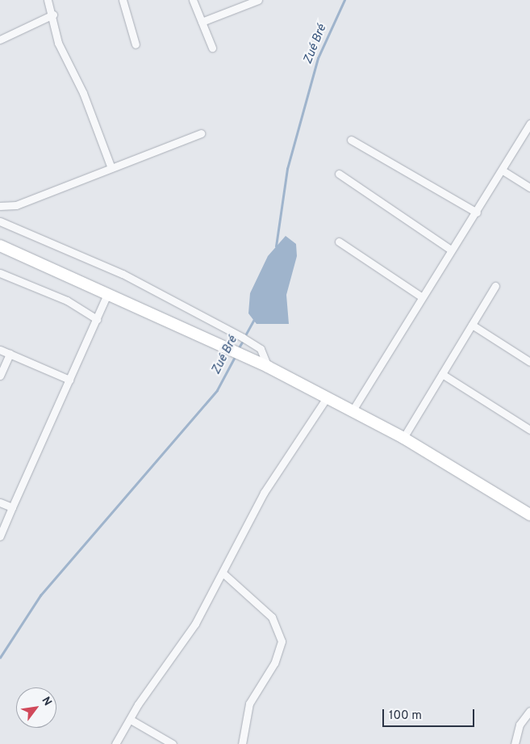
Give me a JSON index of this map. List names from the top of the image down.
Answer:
{
  "water": ["Zué Bré"],
  "scale_bar": "100 m",
  "north": "top right"
}
